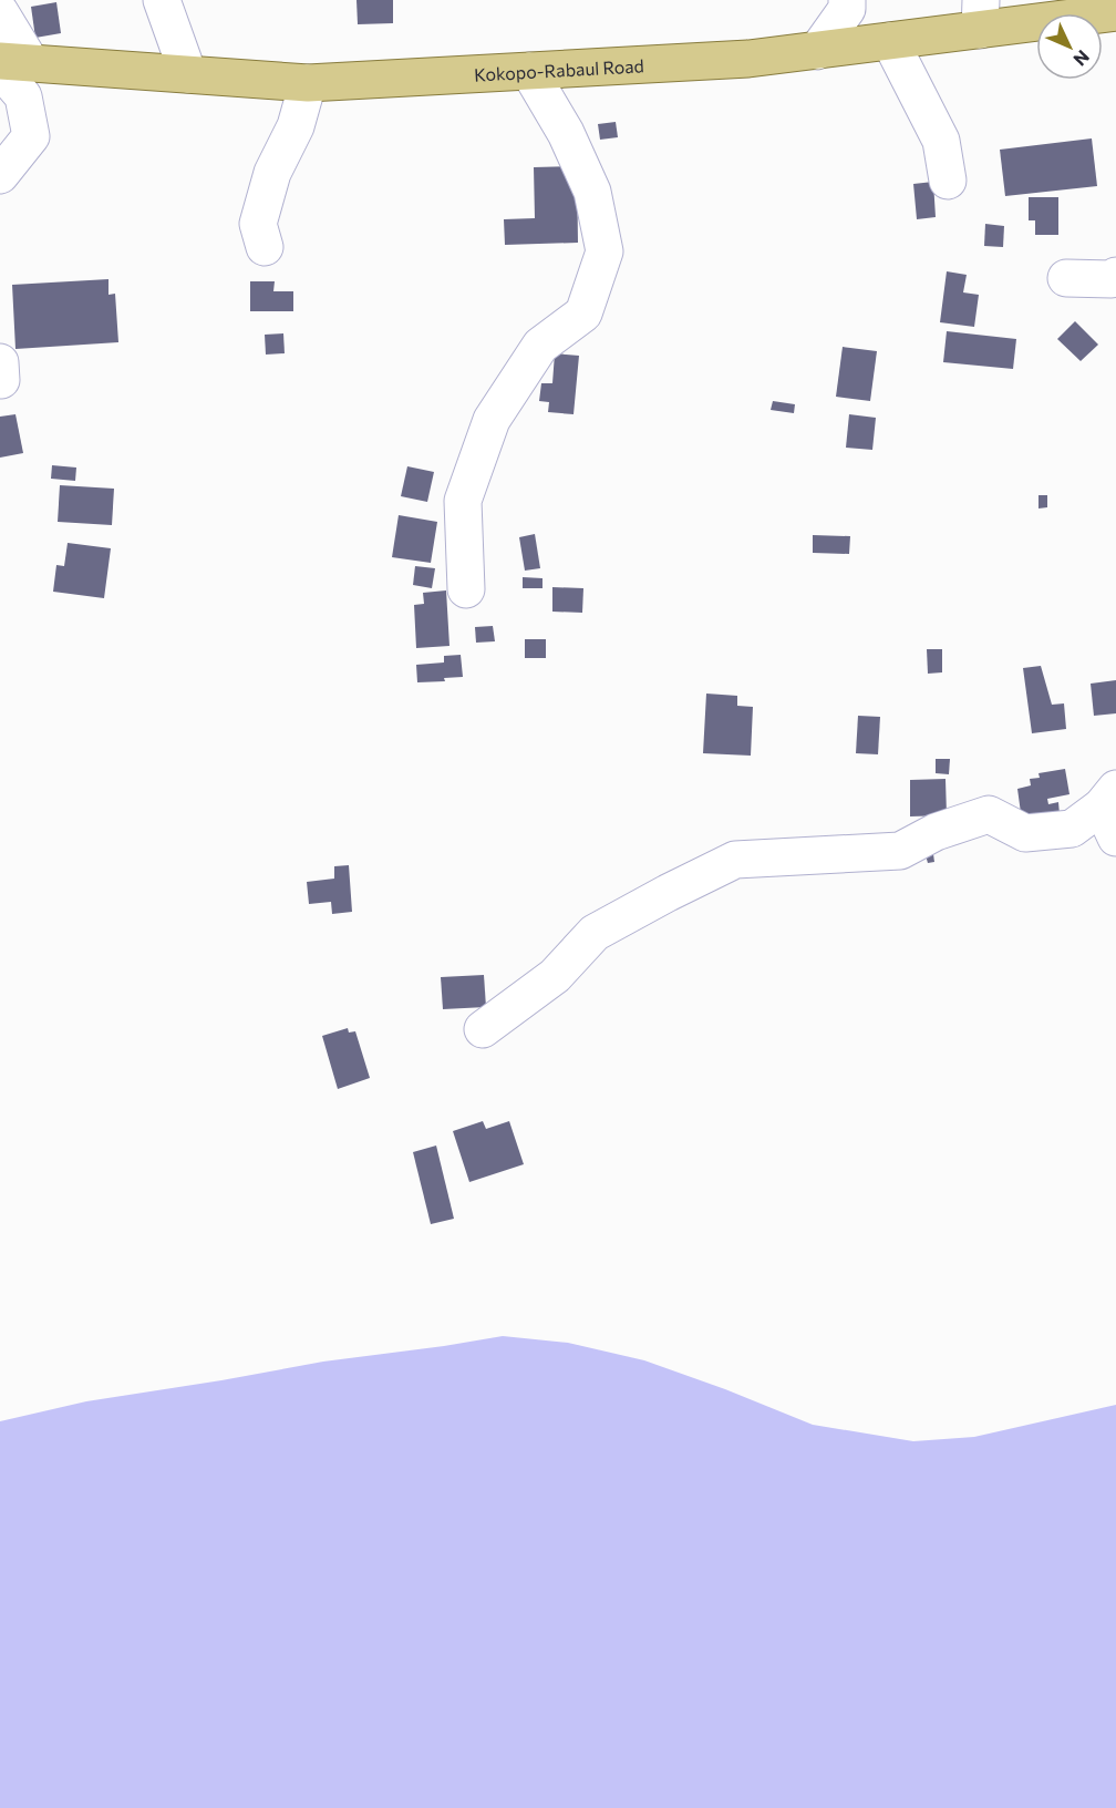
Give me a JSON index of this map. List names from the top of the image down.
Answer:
{
  "streets": {
    "main road": ["Kokopo-Rabaul Road"]
  },
  "north": "bottom right"
}
